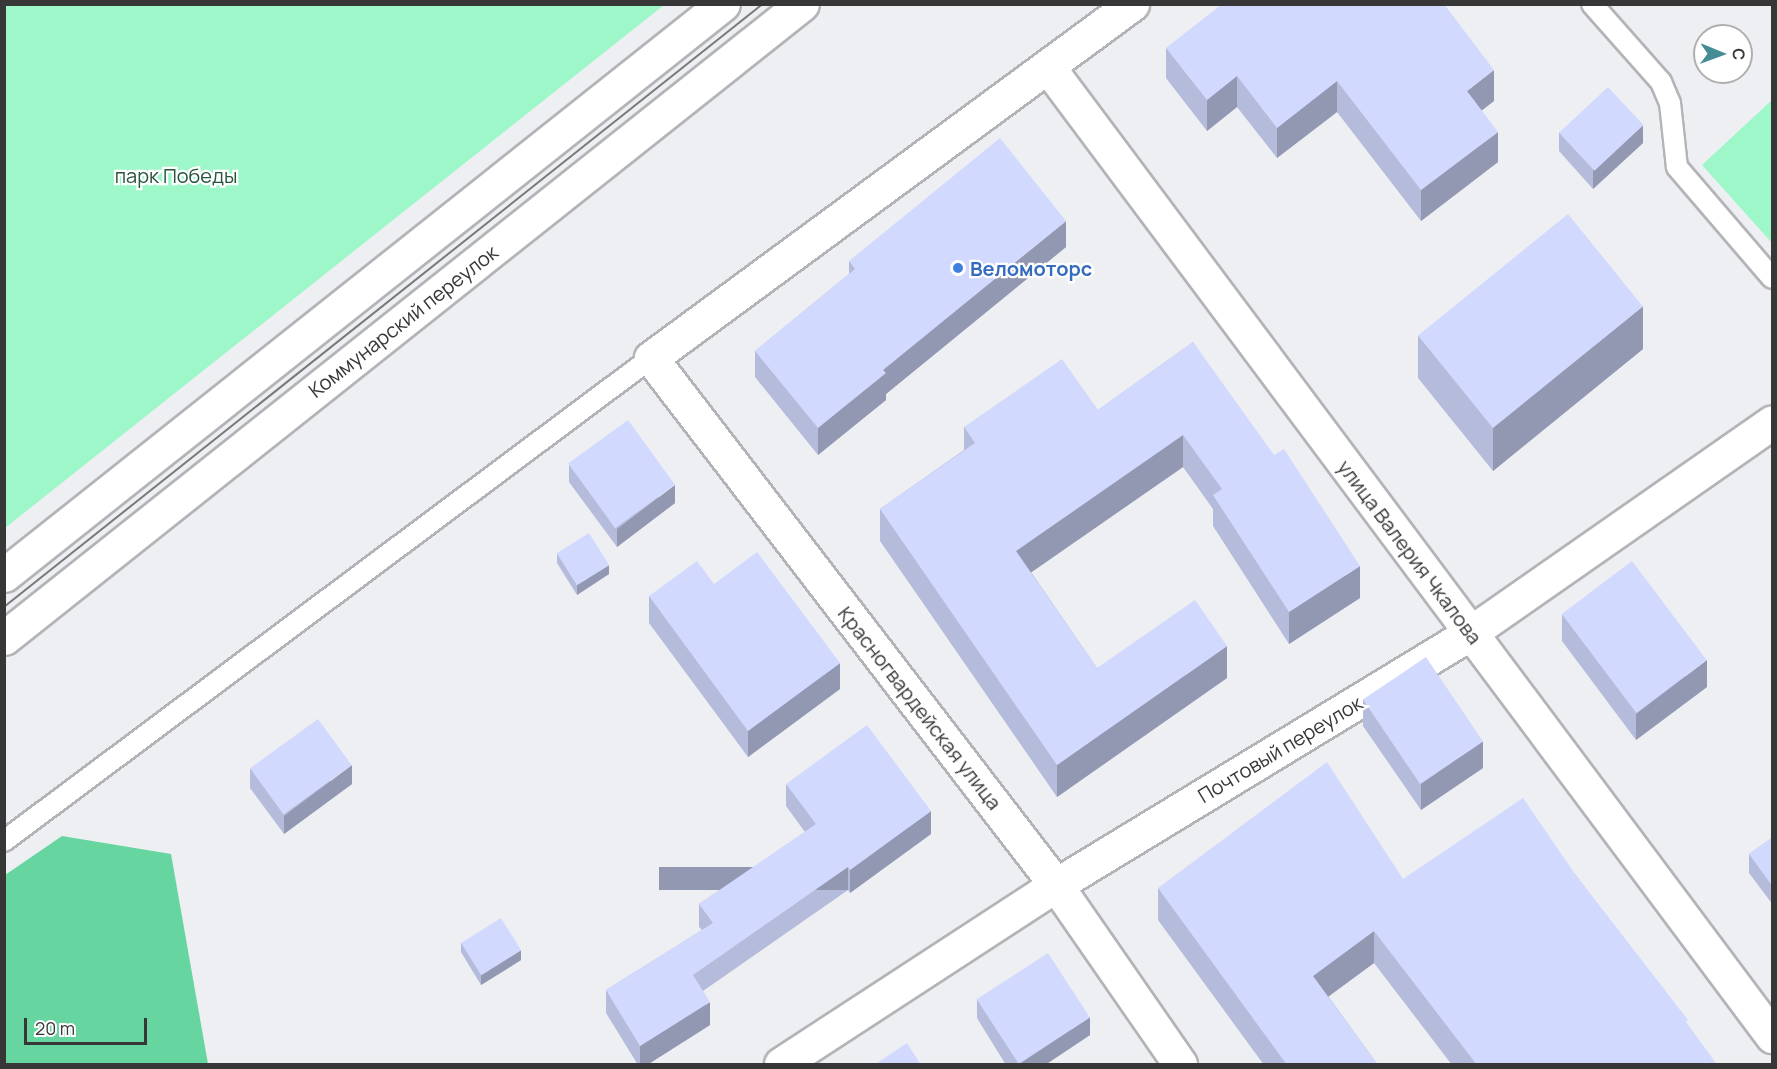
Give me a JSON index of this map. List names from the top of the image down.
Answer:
{
  "streets": {
    "street": [
      "Коммунарский переулок",
      "улица Валерия Чкалова",
      "Красногвардейская улица",
      "Почтовый переулок"
    ]
  },
  "crossings": [
    ["улица Валерия Чкалова", "Почтовый переулок"],
    ["Красногвардейская улица", "Почтовый переулок"]
  ],
  "parks": ["парк Победы"],
  "places": ["Веломоторс"],
  "scale_bar": "20 m",
  "north": "right"
}
